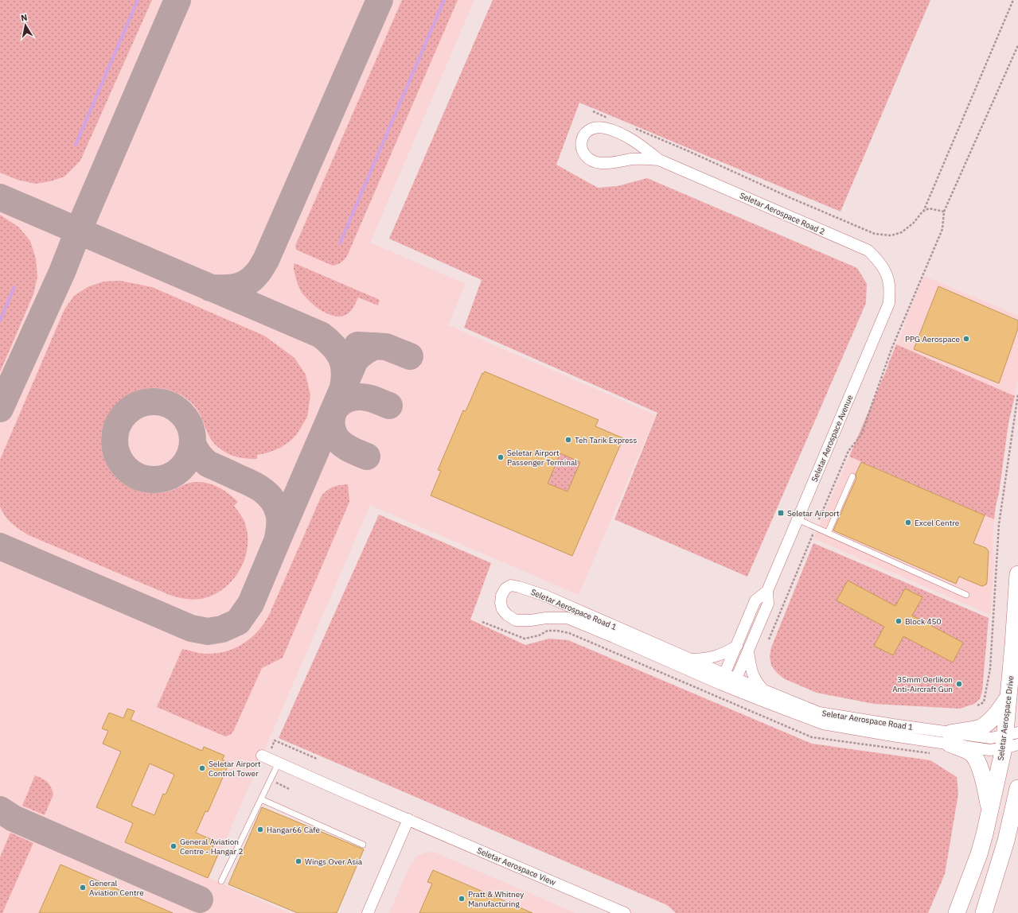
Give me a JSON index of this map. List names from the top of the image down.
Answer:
{
  "streets": {
    "street": [
      "Seletar Aerospace Road 2",
      "Seletar Aerospace Avenue",
      "Seletar Aerospace Road 1",
      "Seletar Aerospace Drive",
      "Seletar Aerospace View"
    ]
  },
  "crossings": [
    ["Seletar Aerospace Road 2", "Seletar Aerospace Avenue"],
    ["Seletar Aerospace Avenue", "Seletar Aerospace Road 1"],
    ["Seletar Aerospace Road 1", "Seletar Aerospace Drive"]
  ],
  "places": {
    "other": [
      "PPG Aerospace",
      "Teh Tarik Express",
      "Seletar Airport Passenger Terminal",
      "Excel Centre",
      "Block 450",
      "35mm Oerlikon Anti-Aircraft Gun",
      "Seletar Airport Control Tower",
      "Hangar66 Cafe",
      "General Aviation Centre - Hangar 2",
      "Wings Over Asia",
      "General Aviation Centre",
      "Pratt & Whitney Manufacturing"
    ],
    "transit": ["Seletar Airport"]
  },
  "north": "top"
}
